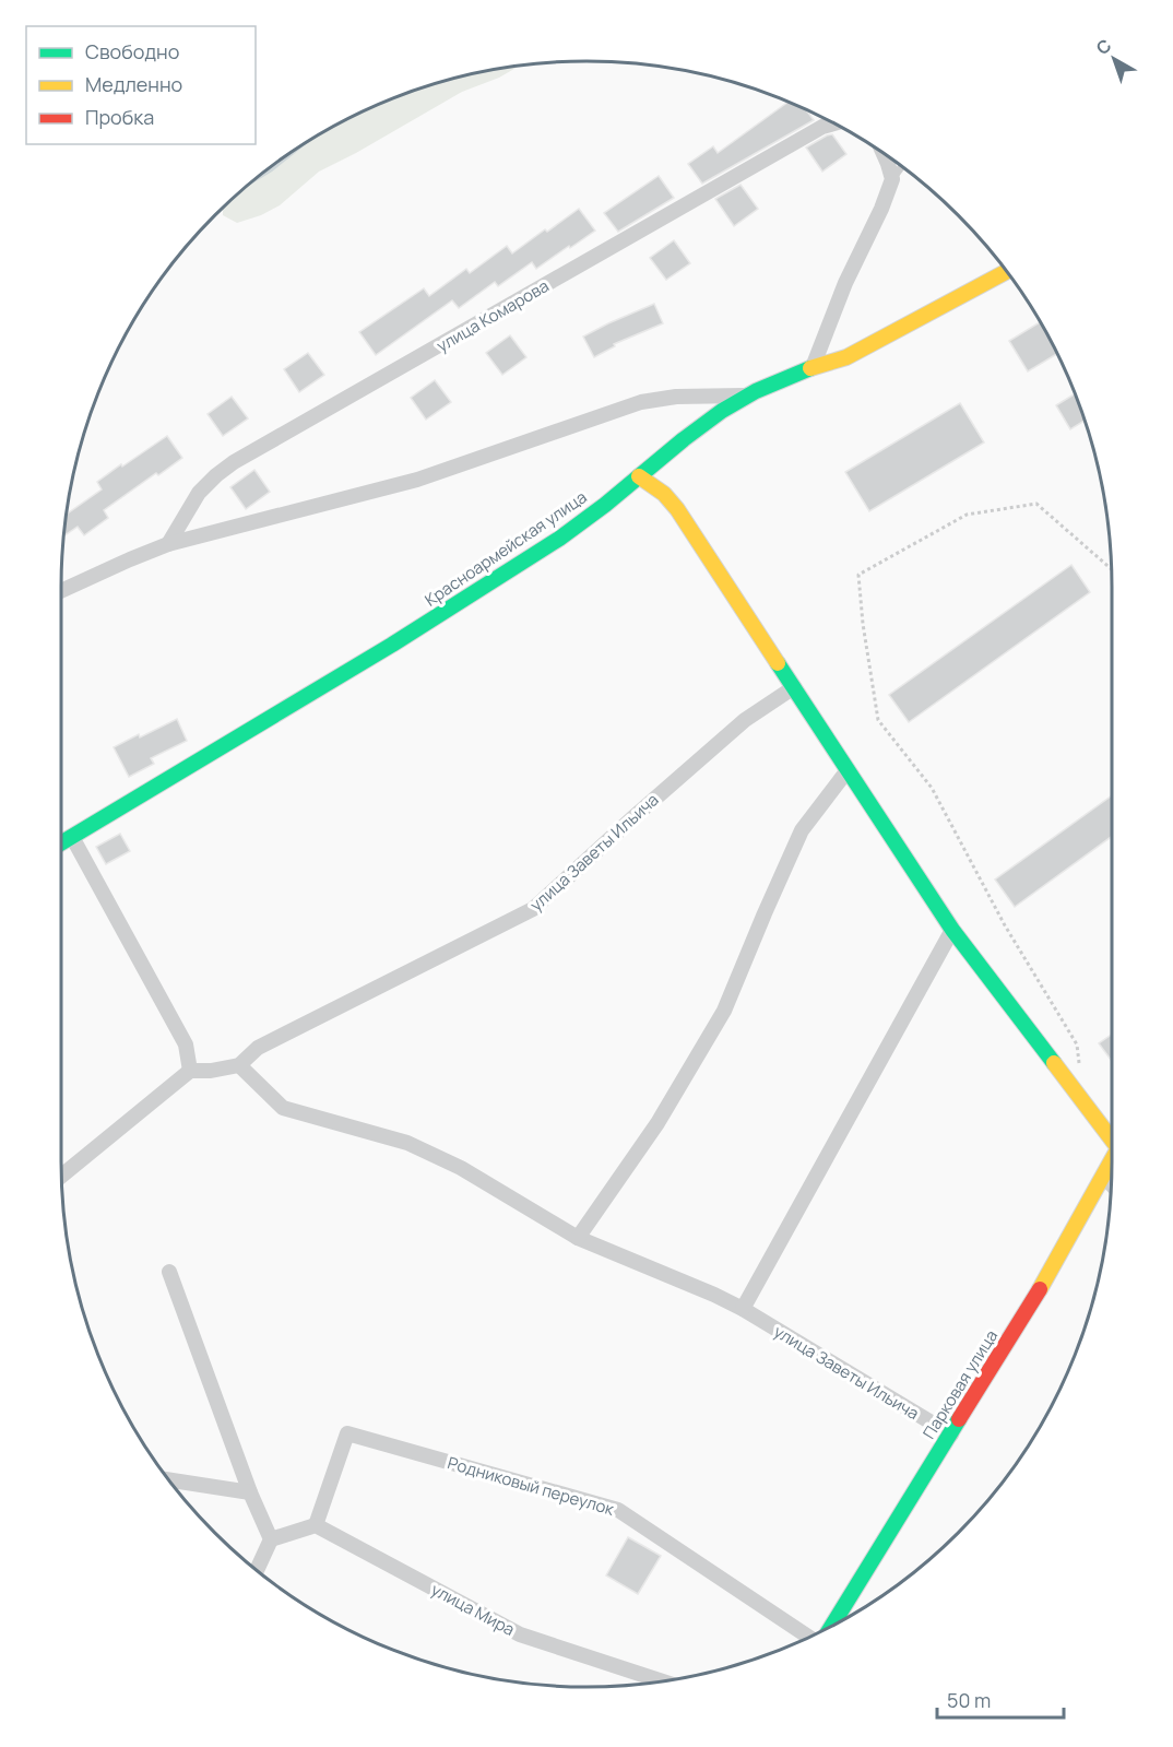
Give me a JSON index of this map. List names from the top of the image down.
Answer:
{
  "streets": {
    "street": [
      "улица Комарова",
      "Красноармейская улица",
      "улица Заветы Ильича",
      "Парковая улица",
      "Родниковый переулок",
      "улица Мира"
    ]
  },
  "crossings": [
    ["улица Заветы Ильича", "Парковая улица"],
    ["Родниковый переулок", "улица Мира"]
  ],
  "legend": ["Свободно", "Медленно", "Пробка"],
  "scale_bar": "50 m",
  "north": "top left"
}
